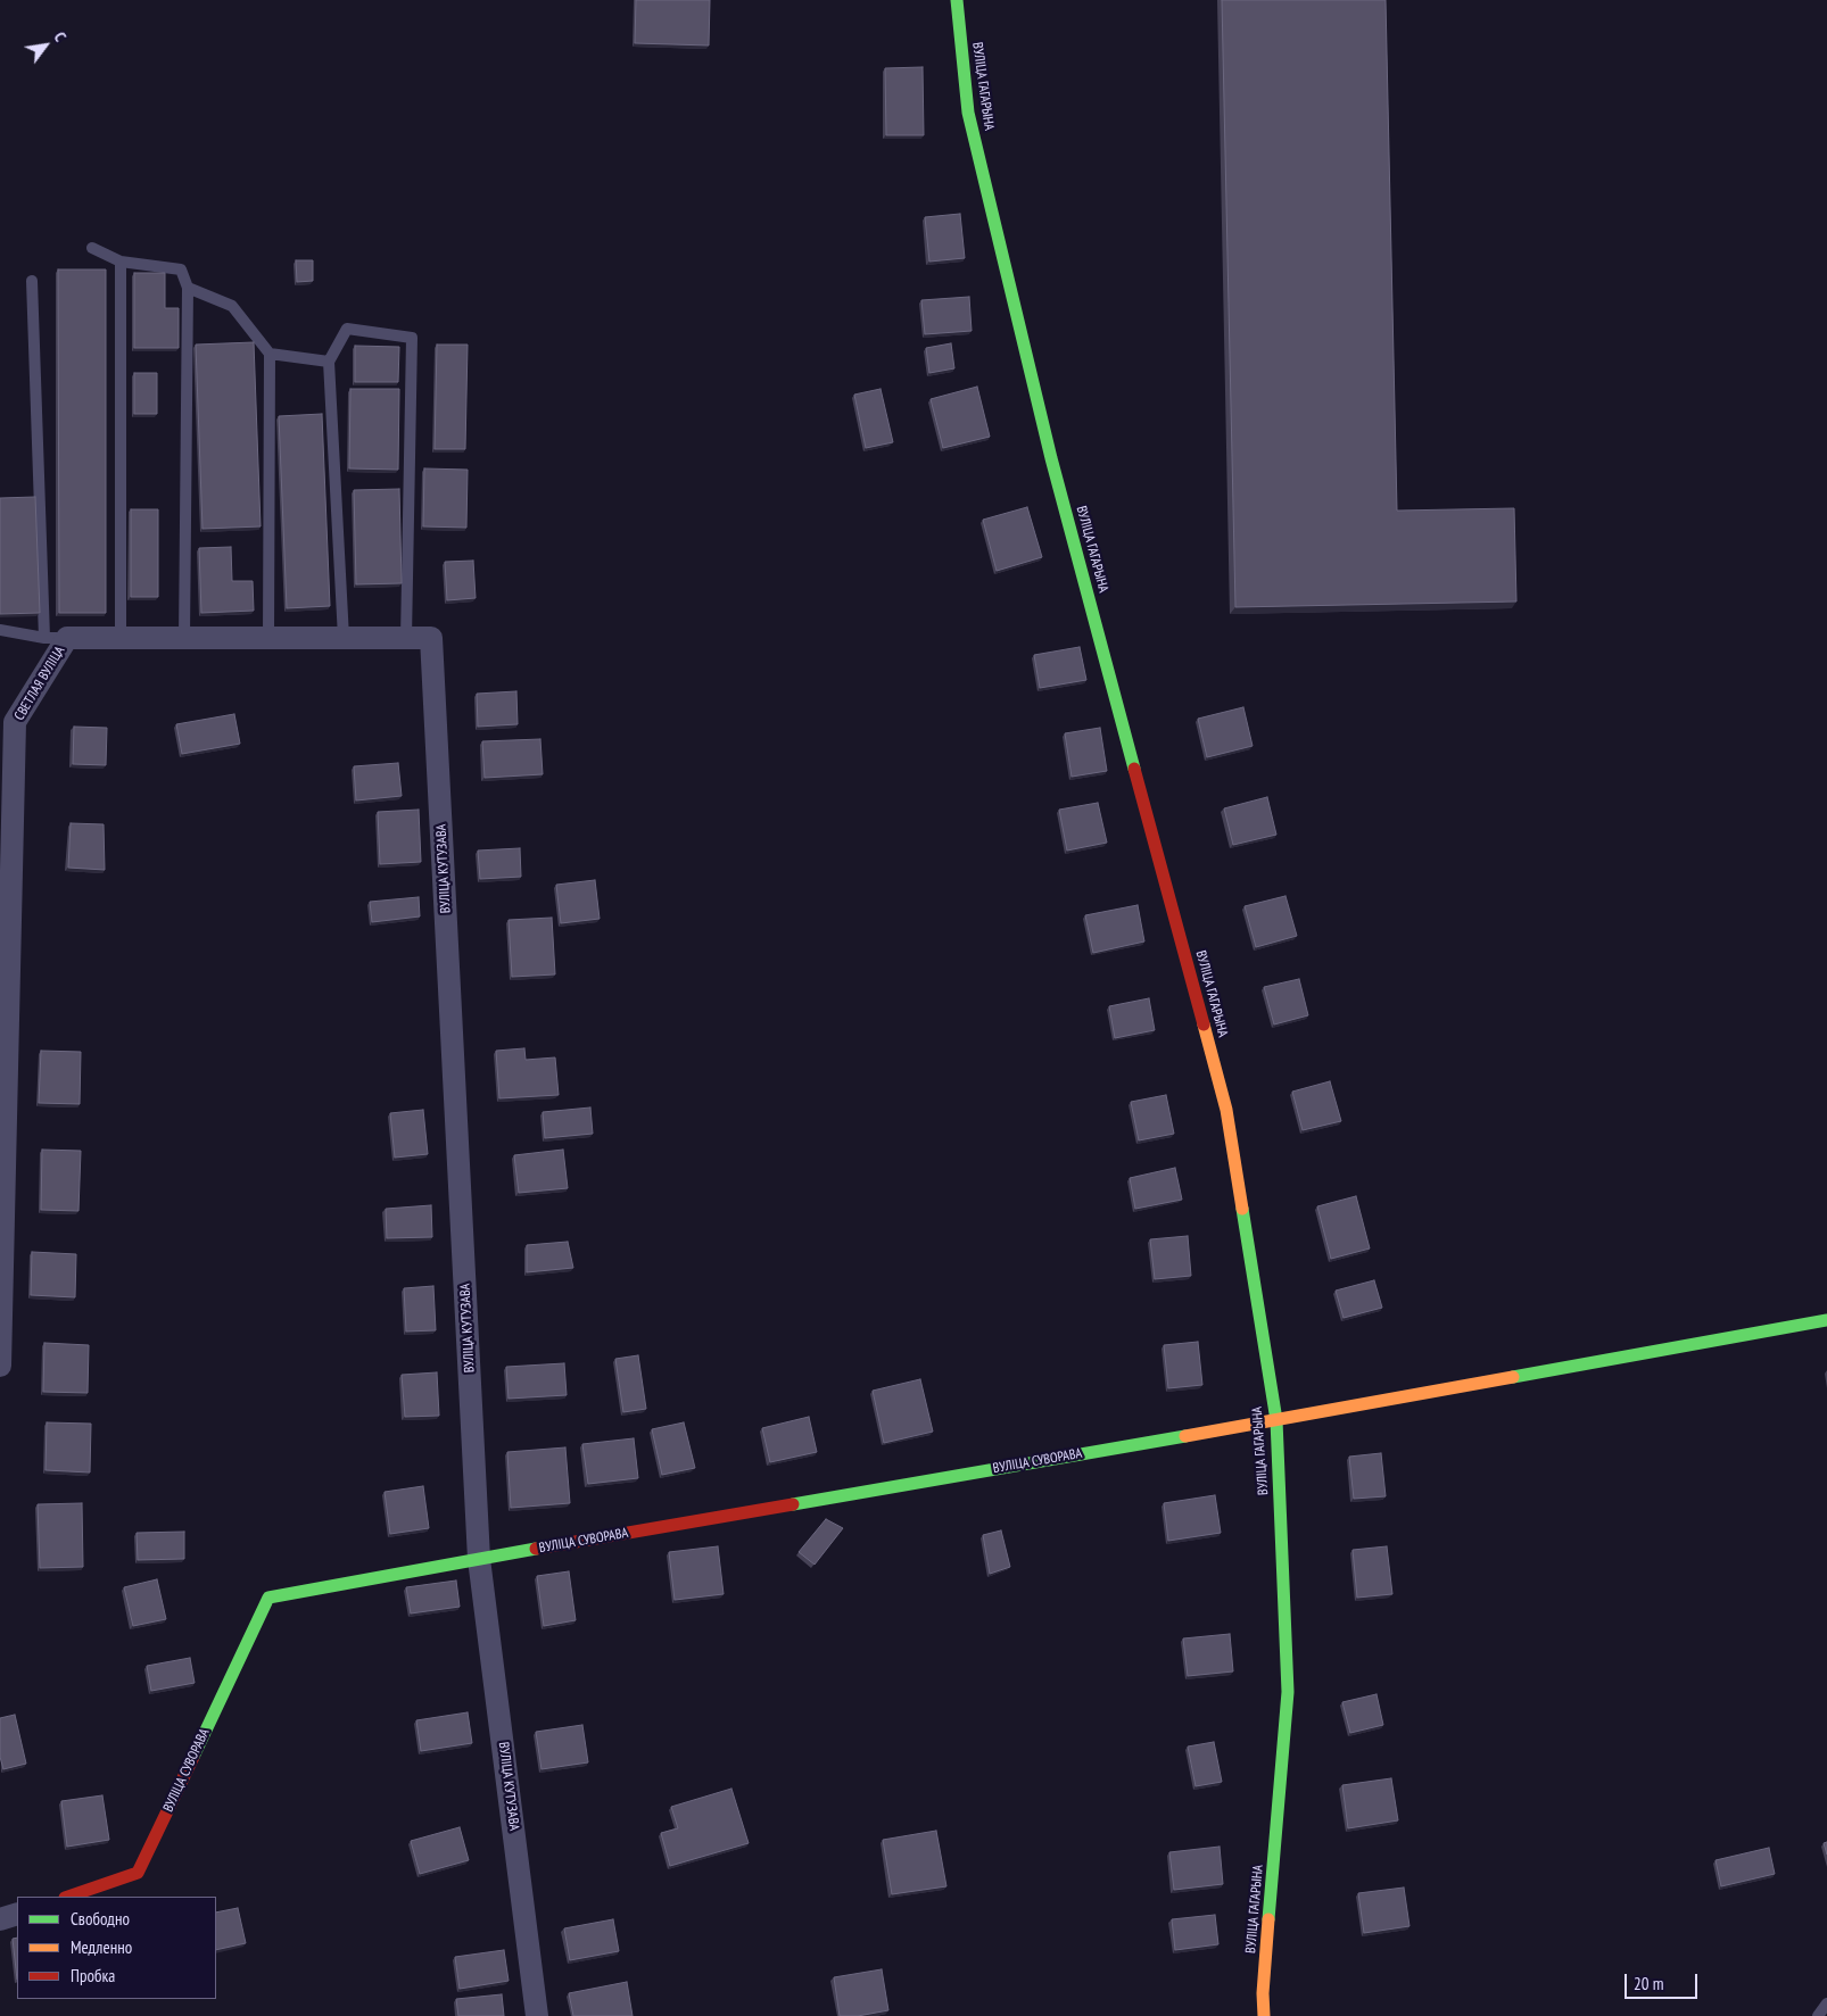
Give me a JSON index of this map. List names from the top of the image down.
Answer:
{
  "streets": {
    "street": [
      "ВУЛІЦА ГАГАРЫНА",
      "СВЕТЛАЯ ВУЛІЦА",
      "ВУЛІЦА КУТУЗАВА",
      "ВУЛІЦА СУВОРАВА"
    ]
  },
  "crossings": [
    ["ВУЛІЦА ГАГАРЫНА", "ВУЛІЦА СУВОРАВА"],
    ["СВЕТЛАЯ ВУЛІЦА", "ВУЛІЦА КУТУЗАВА"],
    ["ВУЛІЦА КУТУЗАВА", "ВУЛІЦА СУВОРАВА"]
  ],
  "legend": ["Свободно", "Медленно", "Пробка"],
  "scale_bar": "20 m",
  "north": "top right"
}
